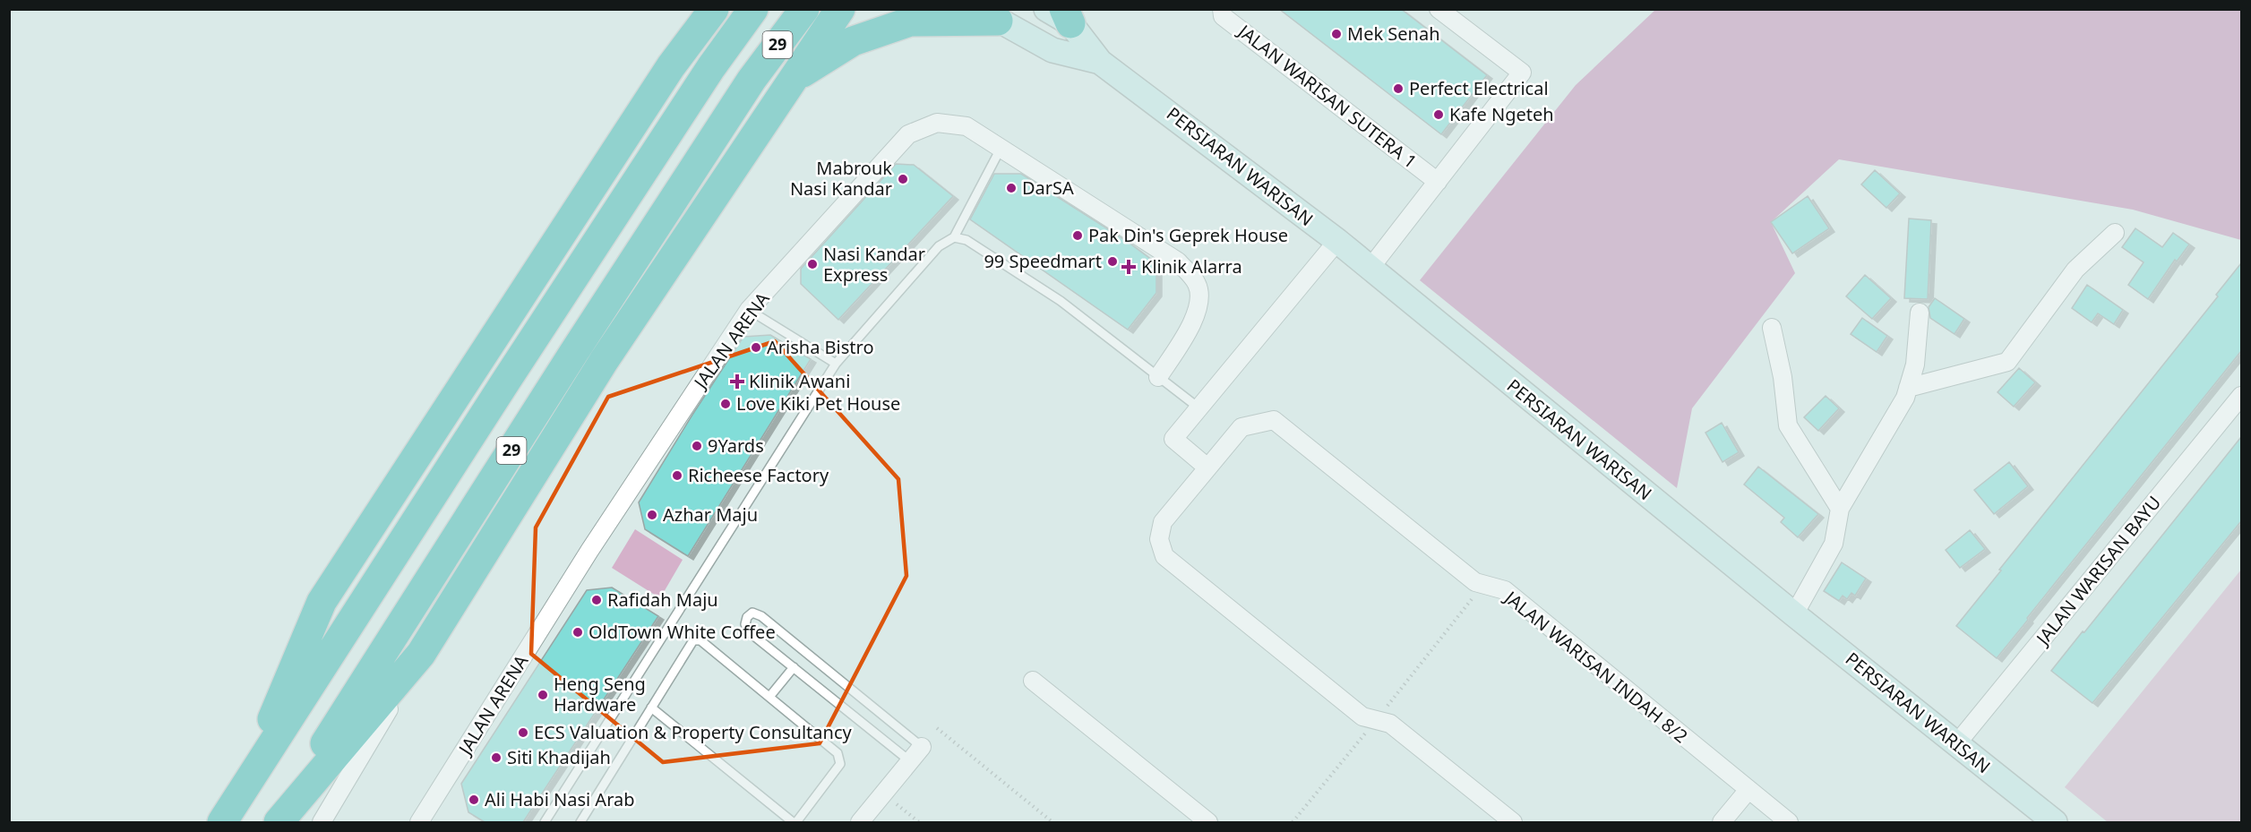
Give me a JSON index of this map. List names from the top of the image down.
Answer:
{
  "streets": {
    "highway": ["29"],
    "main road": ["PERSIARAN WARISAN"],
    "street": [
      "JALAN WARISAN SUTERA 1",
      "JALAN ARENA",
      "JALAN WARISAN BAYU",
      "JALAN WARISAN INDAH 8/2"
    ]
  },
  "crossings": [
    ["PERSIARAN WARISAN", "JALAN WARISAN BAYU"]
  ],
  "places": {
    "other": [
      "Mek Senah",
      "Perfect Electrical",
      "Kafe Ngeteh",
      "Mabrouk Nasi Kandar",
      "DarSA",
      "Pak Din's Geprek House",
      "99 Speedmart",
      "Nasi Kandar Express",
      "Arisha Bistro",
      "Love Kiki Pet House",
      "9Yards",
      "Richeese Factory",
      "Azhar Maju",
      "Rafidah Maju",
      "OldTown White Coffee",
      "Heng Seng Hardware",
      "ECS Valuation & Property Consultancy",
      "Siti Khadijah",
      "Ali Habi Nasi Arab"
    ],
    "health": ["Klinik Alarra", "Klinik Awani"]
  }
}
